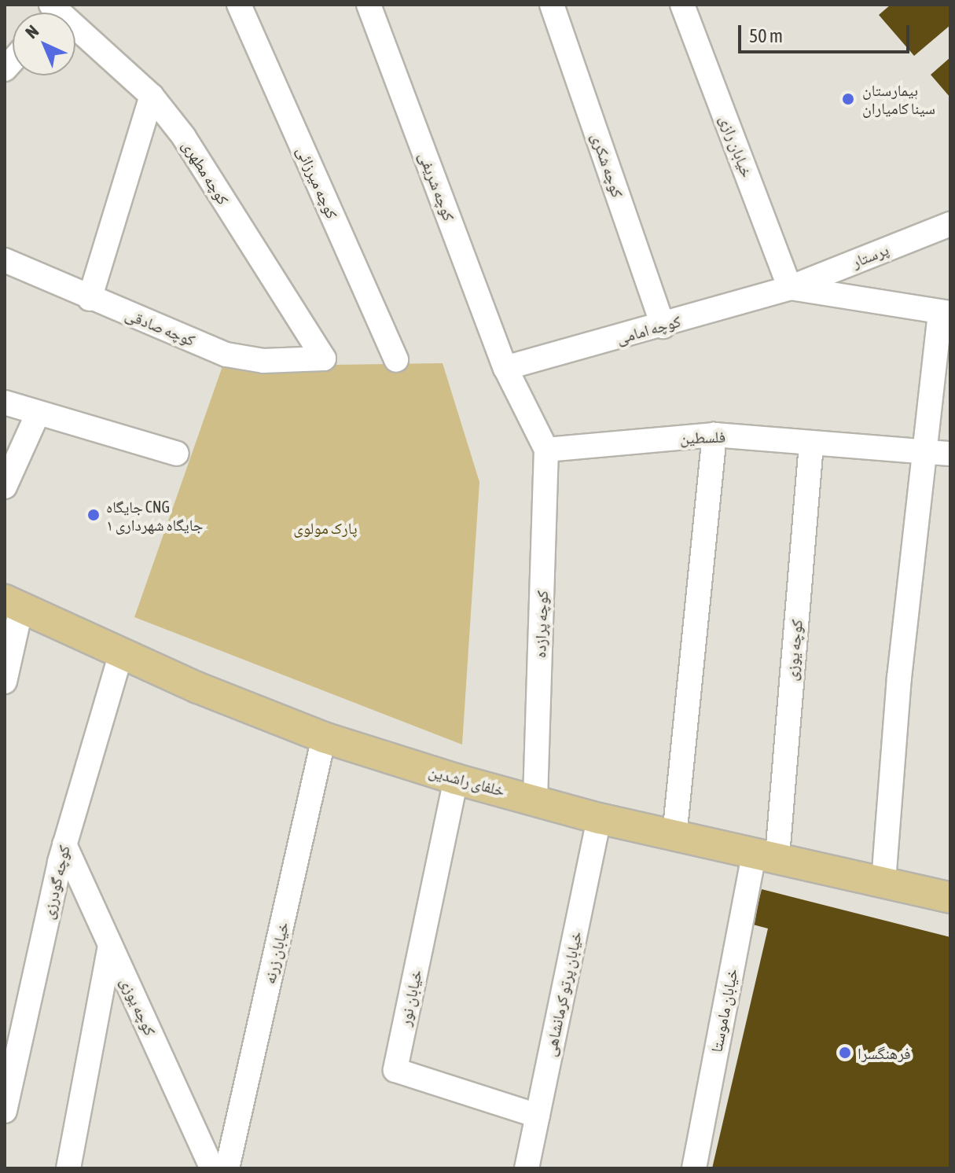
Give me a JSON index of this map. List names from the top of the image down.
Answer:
{
  "streets": {
    "main road": ["خلفای راشدین"],
    "street": [
      "خیابان رازی",
      "کوچه شکری",
      "کوچه مطهری",
      "کوچه میرزائی",
      "کوچه شریفی",
      "پرستار",
      "کوچه صادقی",
      "کوچه امامی",
      "فلسطین",
      "کوچه پرازده",
      "کوچه یوزی",
      "کوچه گودرزی",
      "خیابان زرنه",
      "خیابان پرتو کرمانشاهی",
      "خیابان نور",
      "خیابان ماموستا"
    ]
  },
  "crossings": [
    ["خیابان رازی", "پرستار"],
    ["خیابان رازی", "کوچه امامی"],
    ["کوچه شکری", "کوچه امامی"],
    ["کوچه مطهری", "کوچه صادقی"],
    ["کوچه شریفی", "کوچه امامی"],
    ["پرستار", "کوچه امامی"],
    ["فلسطین", "کوچه پرازده"],
    ["فلسطین", "کوچه یوزی"],
    ["کوچه پرازده", "خلفای راشدین"],
    ["کوچه یوزی", "خلفای راشدین"],
    ["کوچه یوزی", "کوچه گودرزی"],
    ["کوچه یوزی", "خیابان ماموستا"],
    ["خلفای راشدین", "کوچه گودرزی"],
    ["خلفای راشدین", "خیابان زرنه"],
    ["خلفای راشدین", "خیابان پرتو کرمانشاهی"],
    ["خلفای راشدین", "خیابان نور"],
    ["خلفای راشدین", "خیابان ماموستا"],
    ["خیابان پرتو کرمانشاهی", "خیابان نور"]
  ],
  "parks": ["پارک مولوی"],
  "places": ["بیمارستان سینا کامیاران", "جایگاه CNG جایگاه شهرداری ۱", "فرهنگسرا"],
  "scale_bar": "50 m",
  "north": "top left"
}
